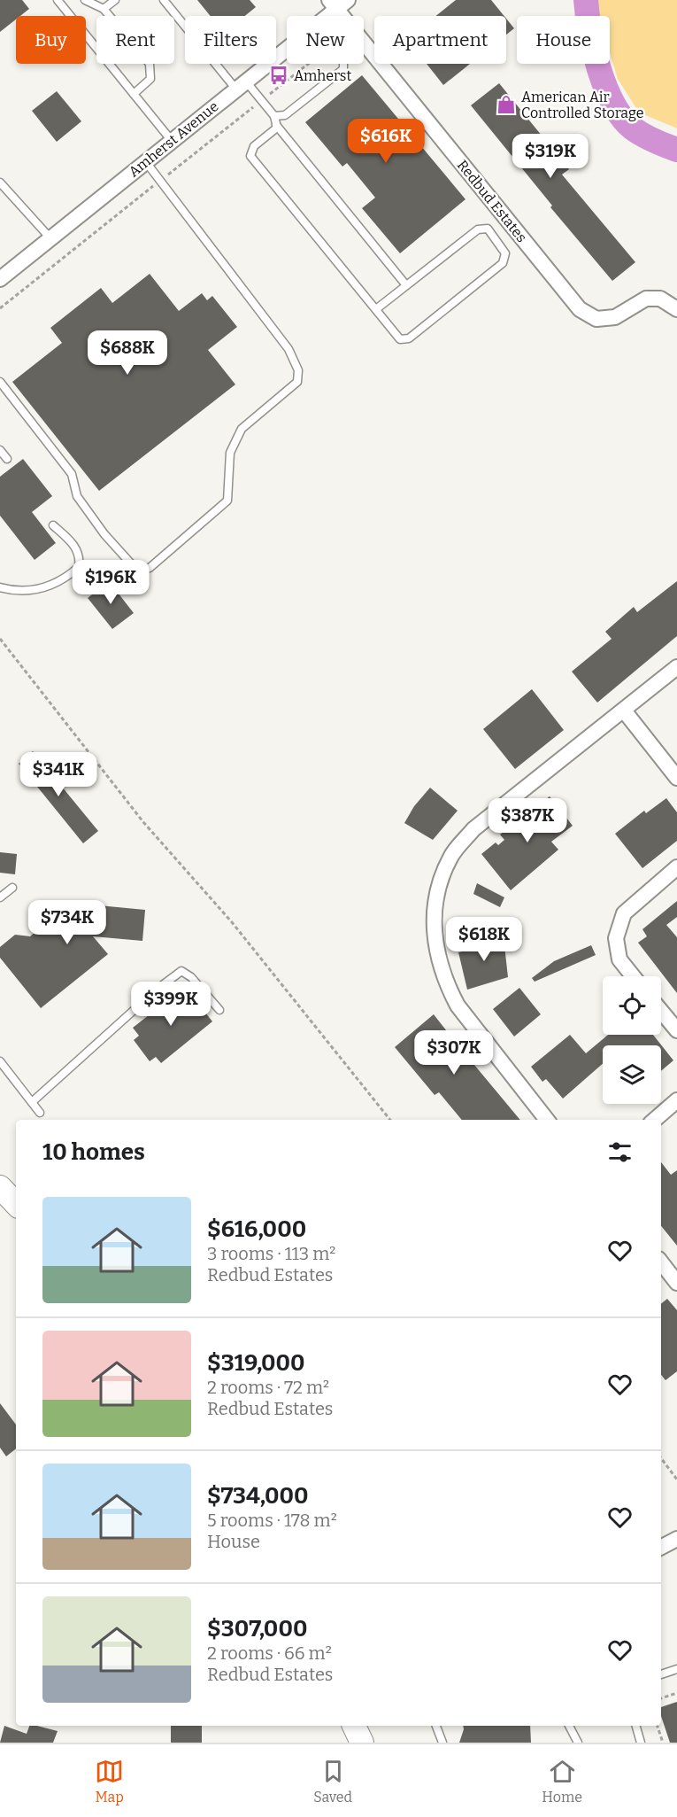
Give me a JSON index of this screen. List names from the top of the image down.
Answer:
{
  "streets": {
    "street": ["Amherst Avenue", "Redbud Estates"]
  },
  "crossings": [
    ["Amherst Avenue", "Redbud Estates"]
  ],
  "places": {
    "bus stop": ["Amherst"],
    "shop": ["American Air Controlled Storage"]
  },
  "page": {
    "chip": [
      "Buy",
      "Rent",
      "Filters",
      "New",
      "Apartment",
      "House"
    ],
    "price": [
      "$616K",
      "$319K",
      "$688K",
      "$196K",
      "$341K",
      "$387K",
      "$734K",
      "$618K",
      "$399K",
      "$307K"
    ],
    "heading": "10 homes",
    "list": [
      {
        "name": "$616,000",
        "note": "3 rooms · 113 m² · Redbud Estates"
      },
      {
        "name": "$319,000",
        "note": "2 rooms · 72 m² · Redbud Estates"
      },
      {
        "name": "$734,000",
        "note": "5 rooms · 178 m² · House"
      },
      {
        "name": "$307,000",
        "note": "2 rooms · 66 m² · Redbud Estates"
      }
    ],
    "tabs": ["Map", "Saved", "Home"]
  }
}
